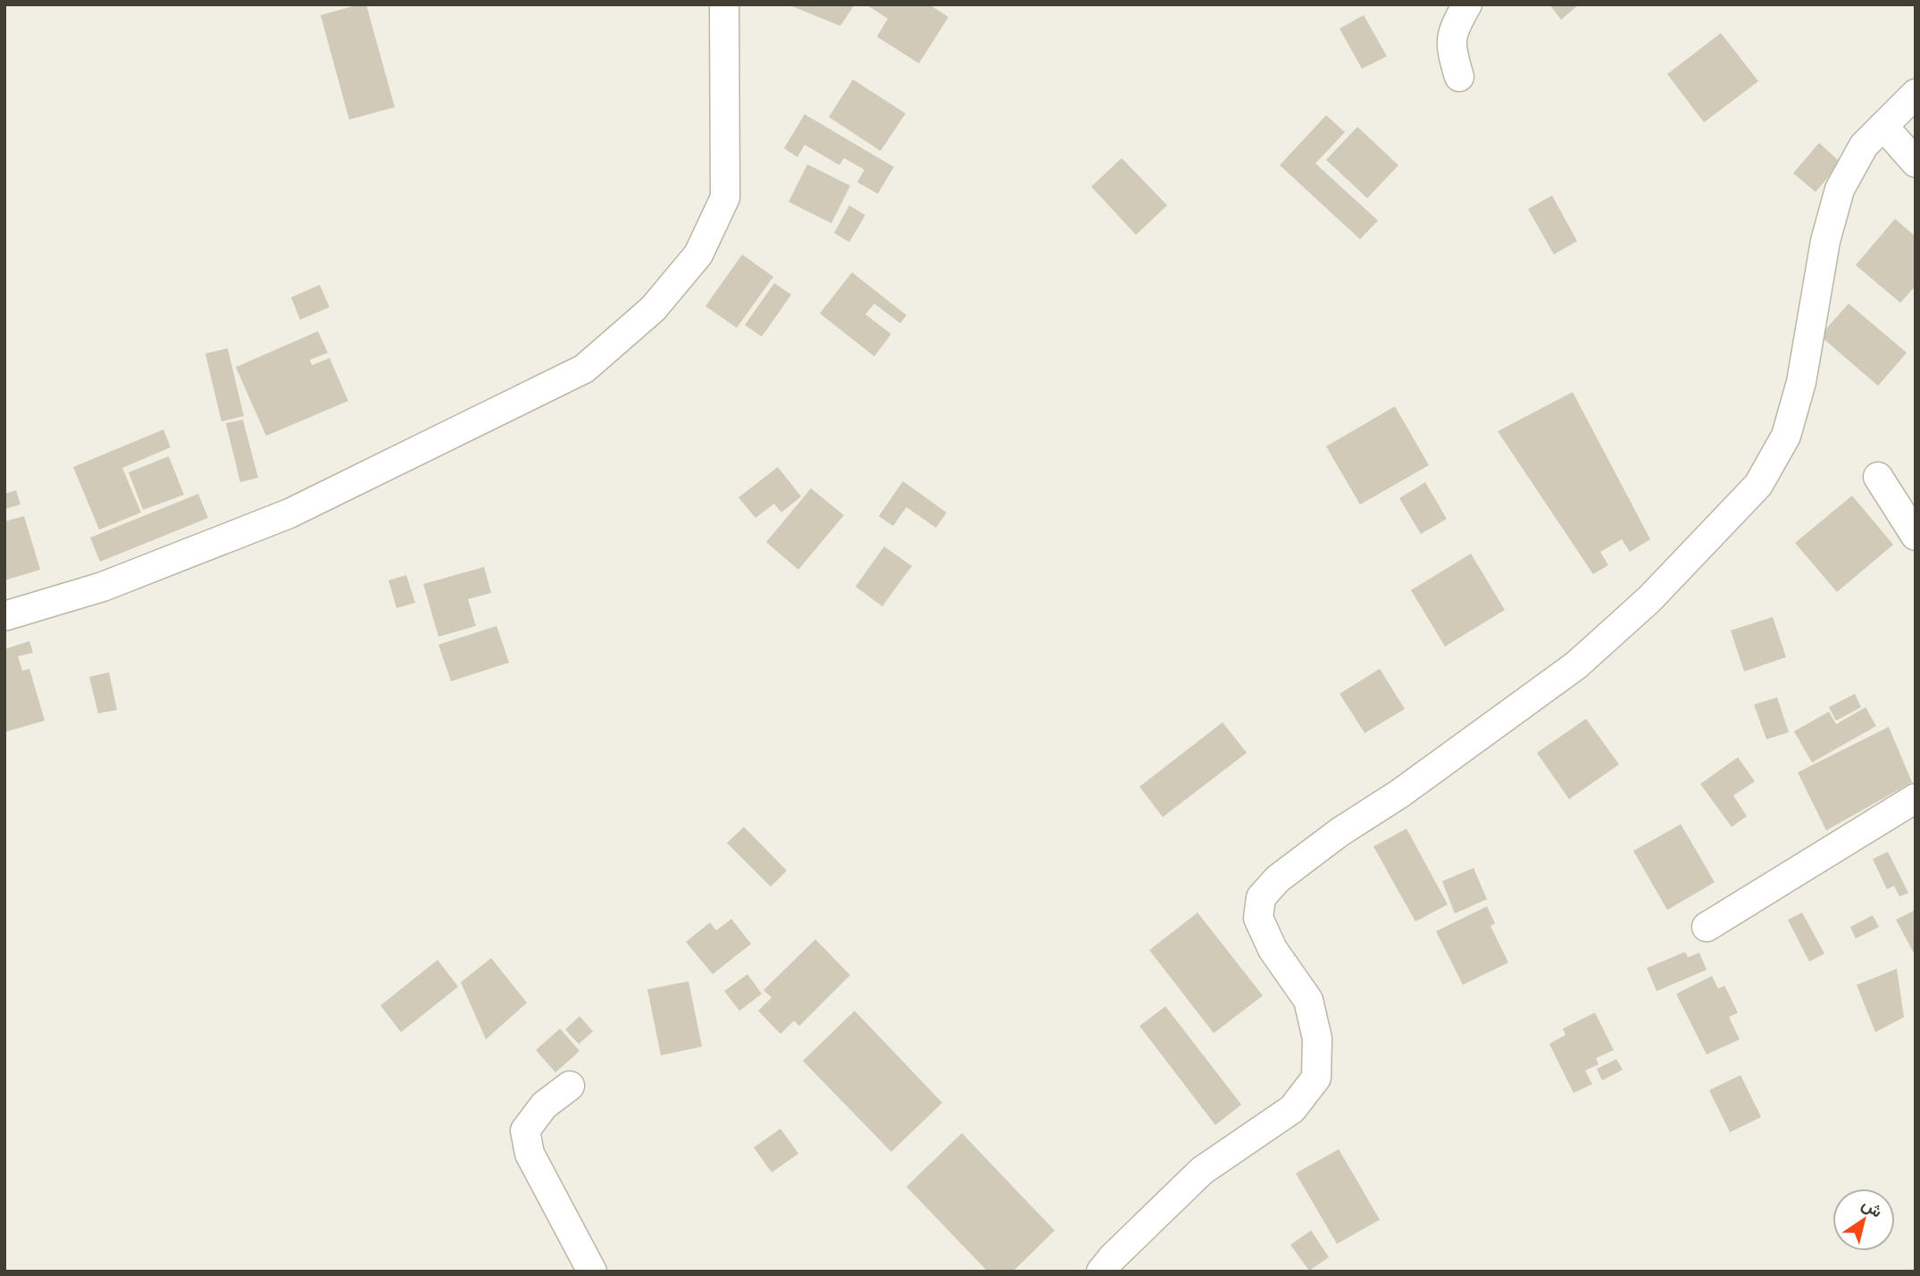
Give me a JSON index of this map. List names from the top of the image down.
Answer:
{
  "north": "top right"
}
